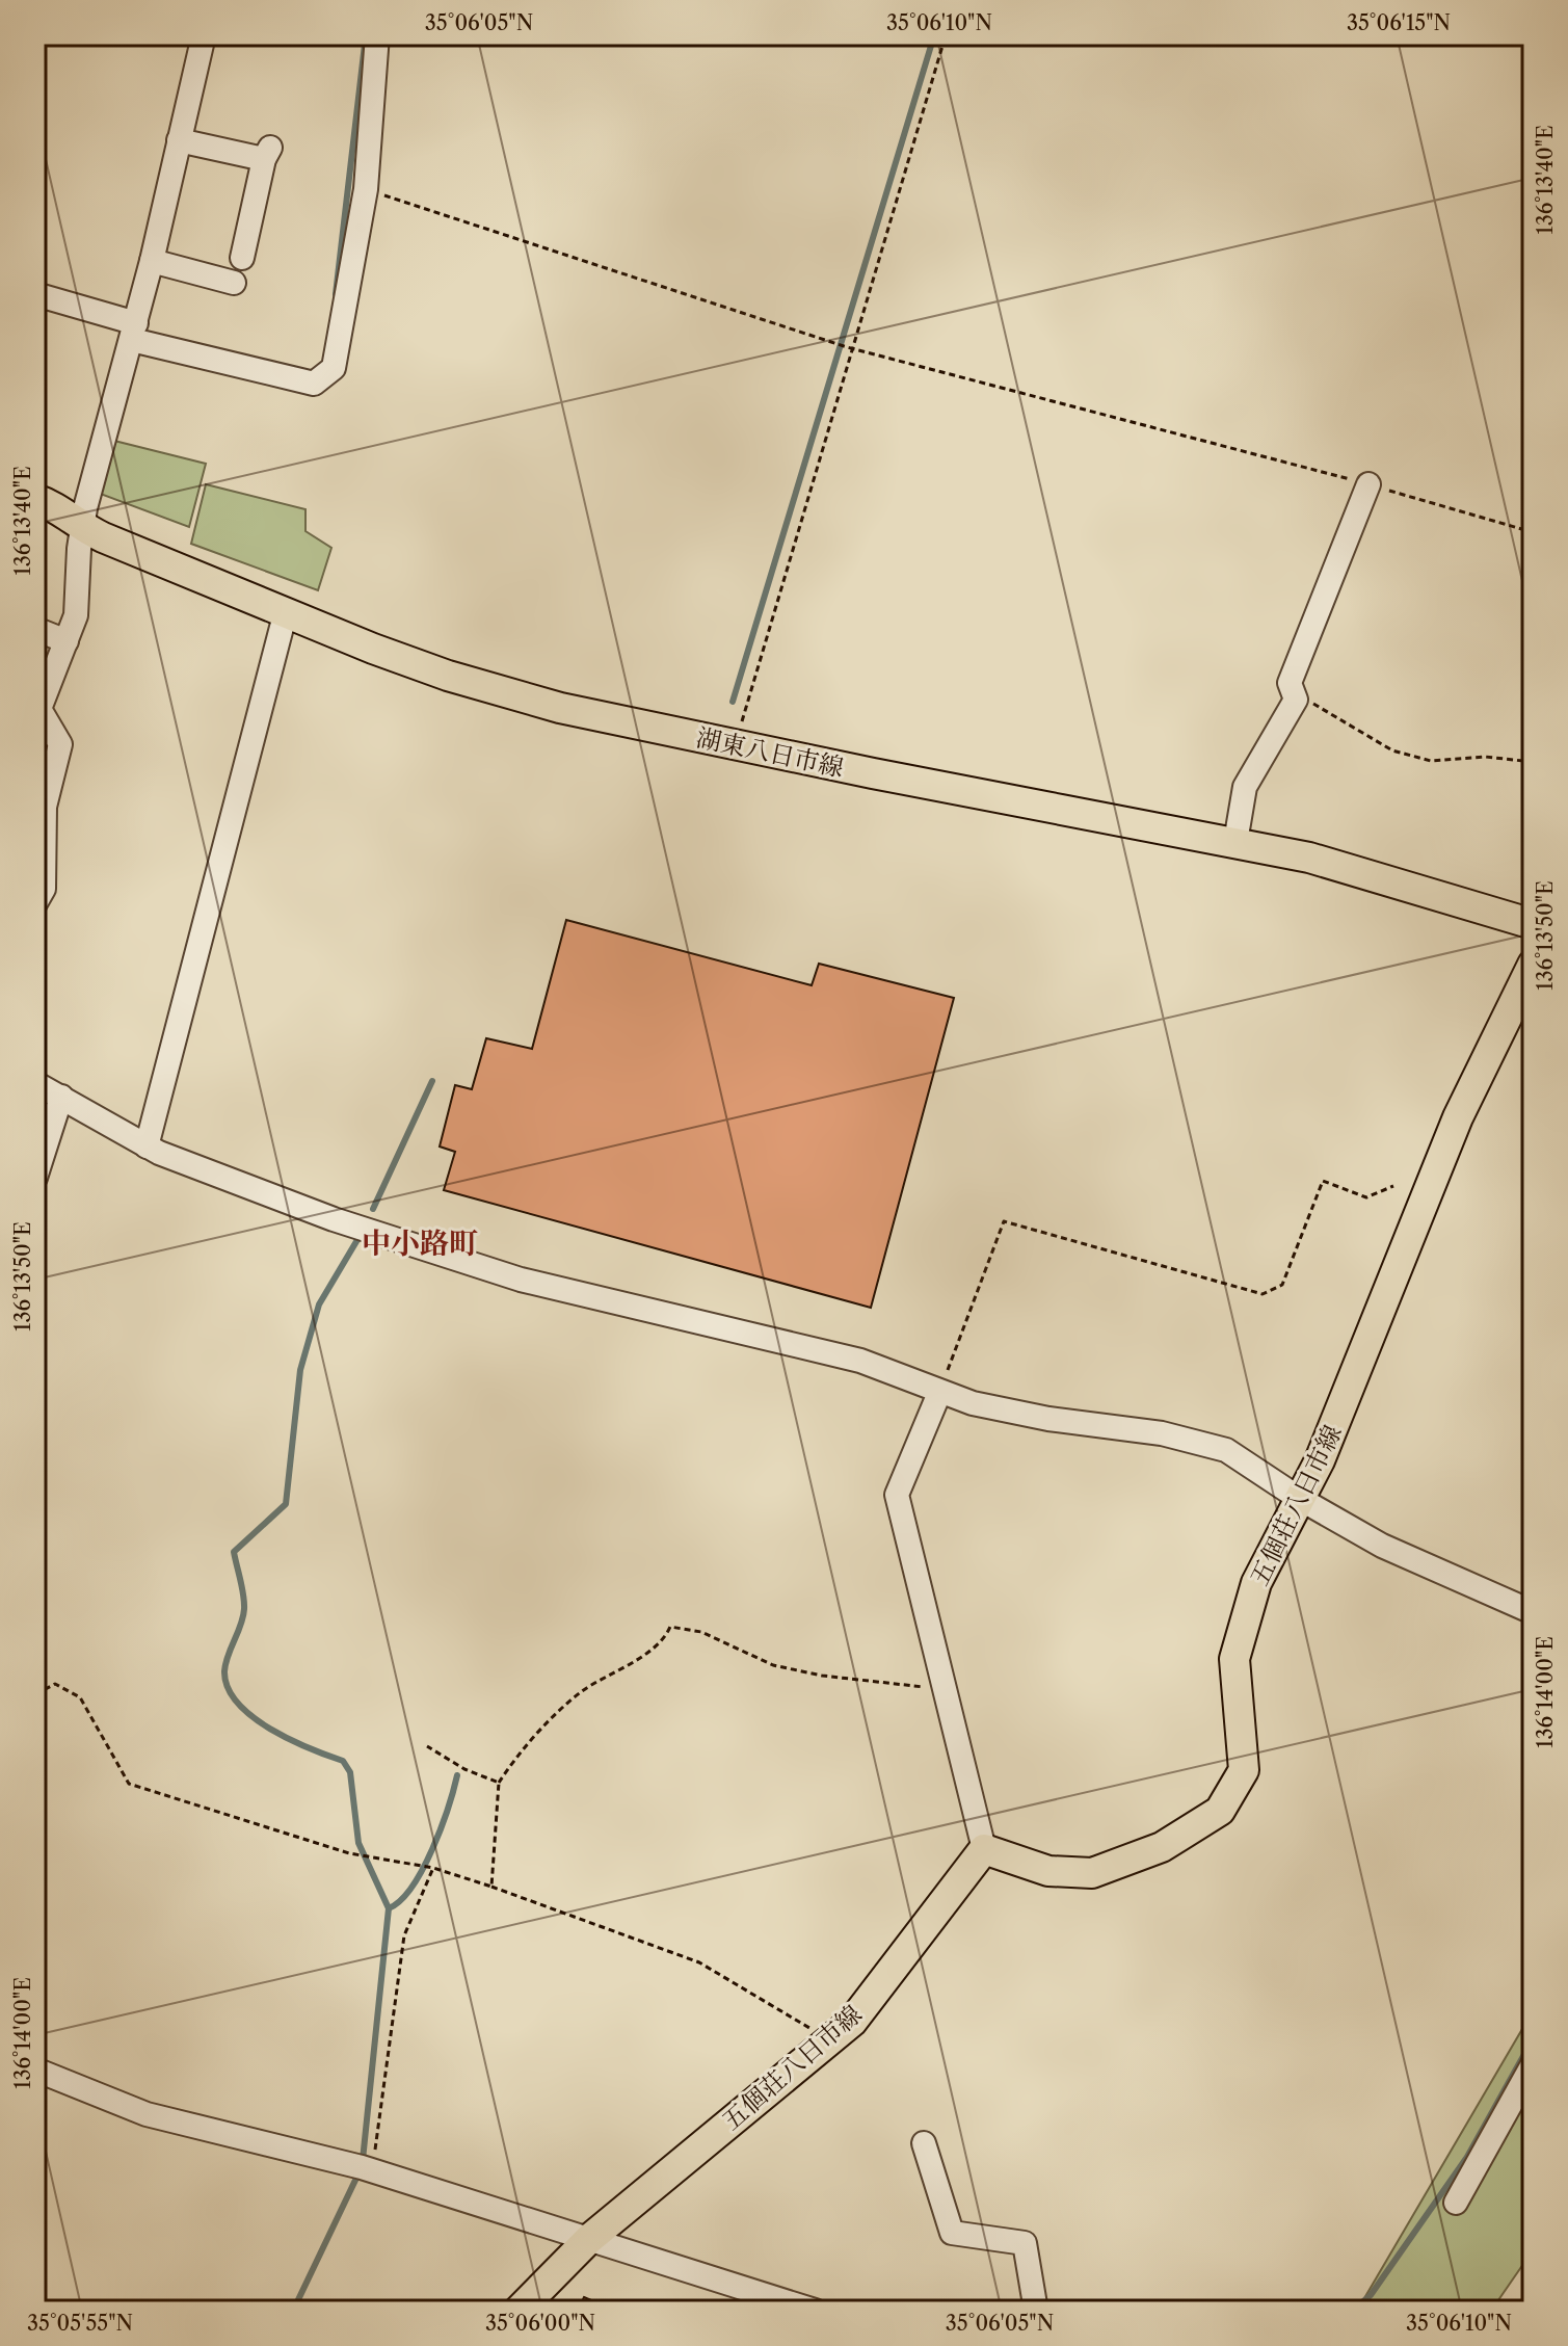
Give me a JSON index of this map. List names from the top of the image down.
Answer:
{
  "streets": {
    "main road": ["湖東八日市線", "五個荘八日市線"]
  },
  "districts": ["中小路町"],
  "coordinates": [
    "35°06'05\"N",
    "35°06'10\"N",
    "35°06'15\"N",
    "136°13'40\"E",
    "136°13'50\"E",
    "136°14'00\"E",
    "35°05'55\"N",
    "35°06'00\"N"
  ]
}
